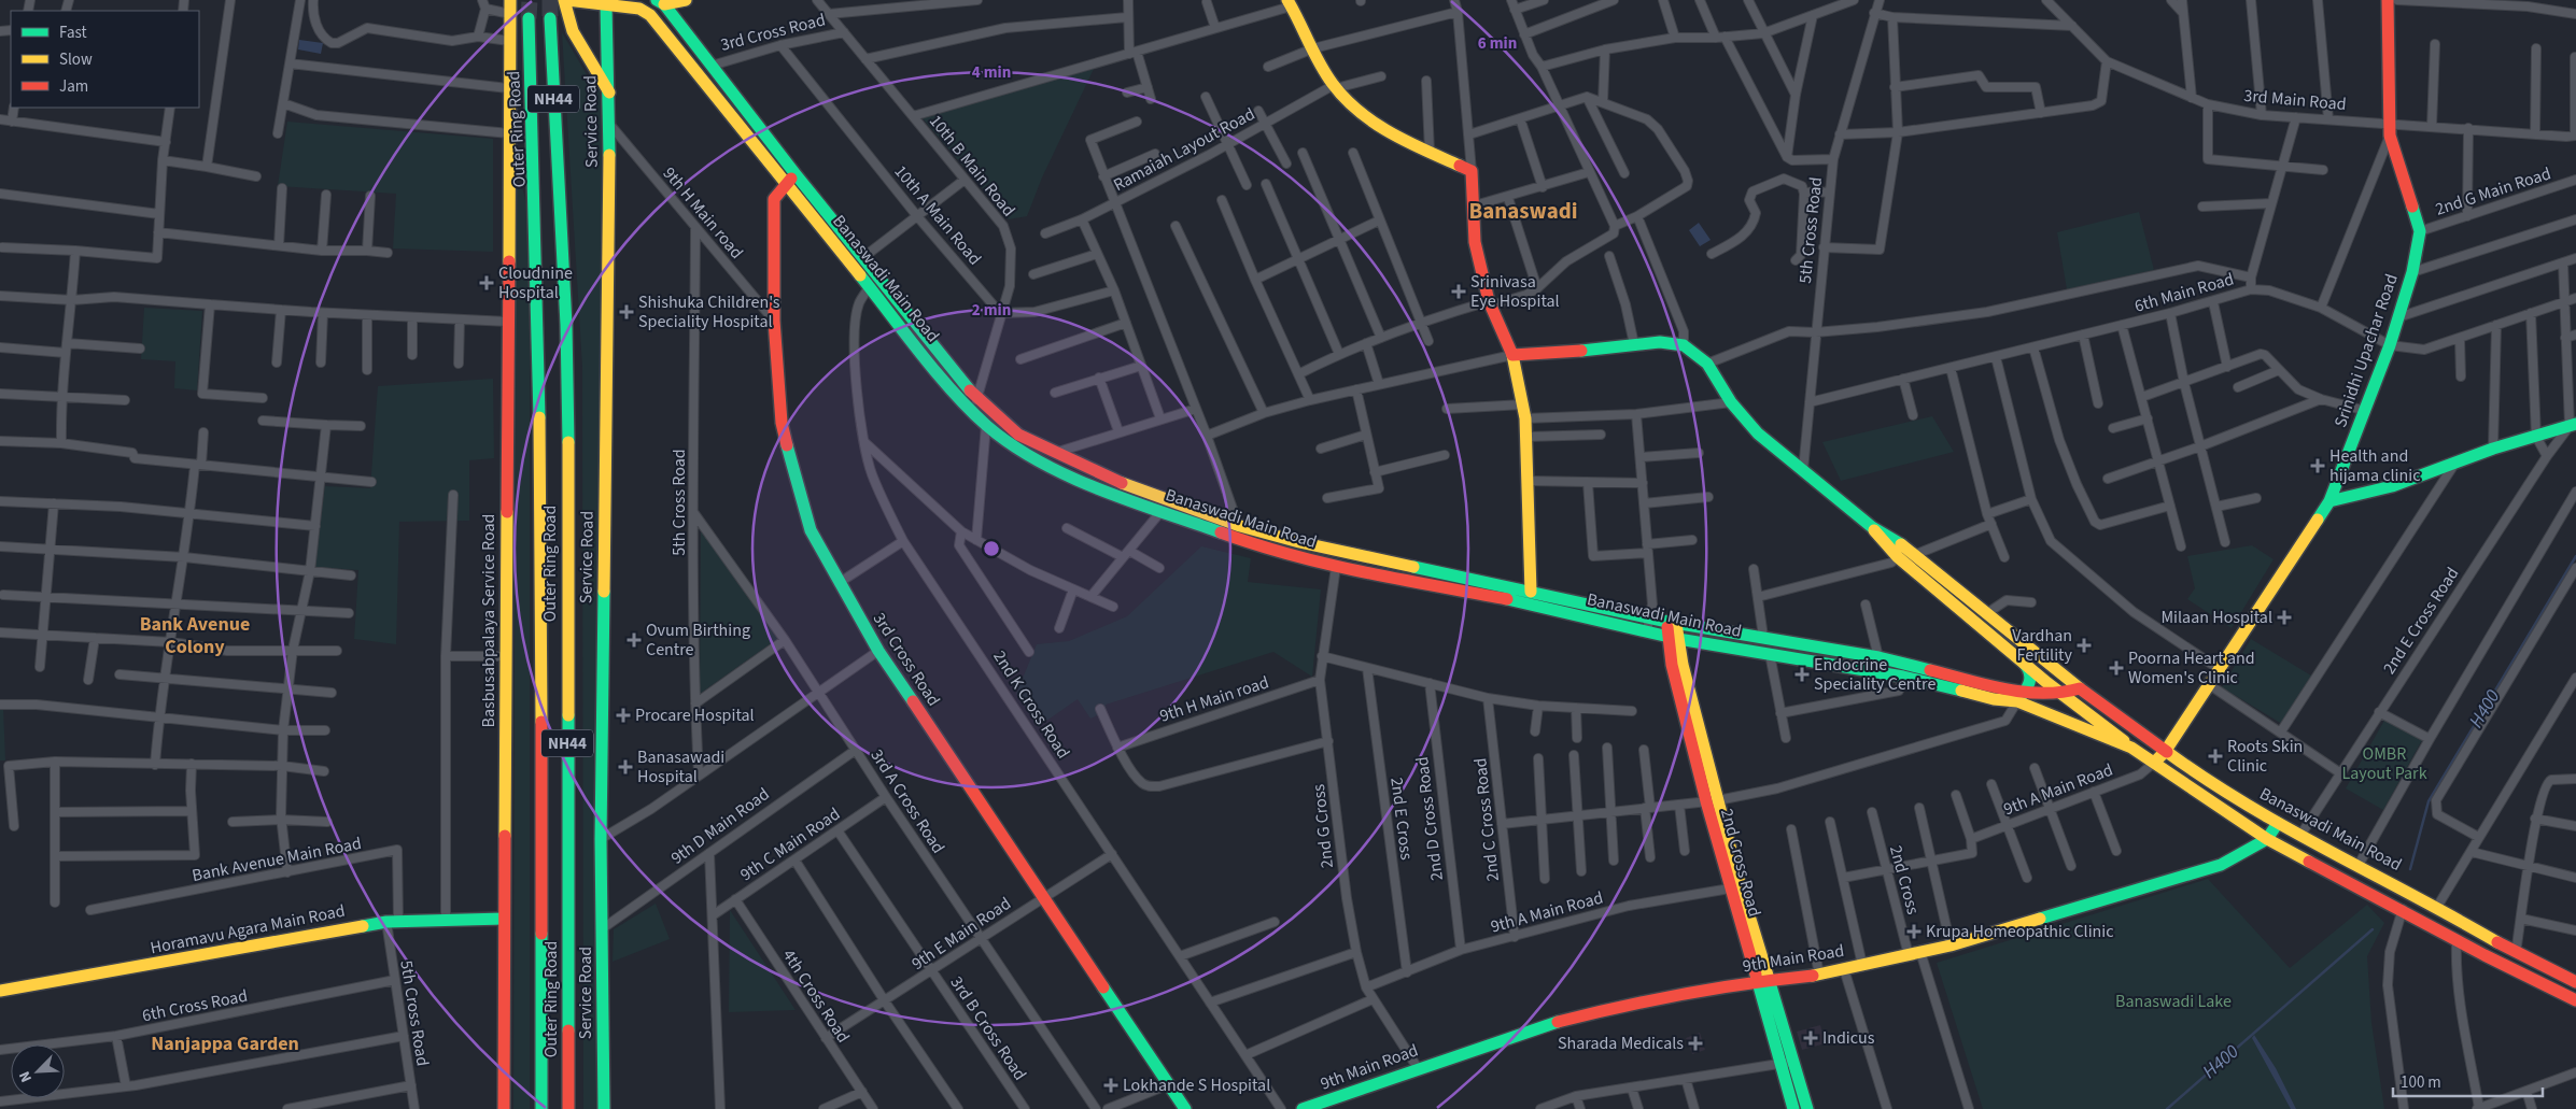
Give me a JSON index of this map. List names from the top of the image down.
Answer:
{
  "streets": {
    "main road": [
      "3rd Cross Road",
      "NH44",
      "Service Road",
      "Outer Ring Road",
      "Banaswadi Main Road",
      "Srinidhi Upachar Road",
      "Basbusabpalaya Service Road",
      "2nd Cross Road",
      "Horamavu Agara Main Road",
      "9th Main Road"
    ],
    "street": [
      "3rd Main Road",
      "Ramaiah Layout Road",
      "10th B Main Road",
      "2nd G Main Road",
      "9th H Main road",
      "10th A Main Road",
      "5th Cross Road",
      "6th Main Road",
      "2nd E Cross Road",
      "2nd K Cross Road",
      "9th A Main Road",
      "3rd A Cross Road",
      "2nd E Cross",
      "2nd D Cross Road",
      "2nd C Cross Road",
      "9th D Main Road",
      "2nd G Cross",
      "9th C Main Road",
      "Bank Avenue Main Road",
      "2nd Cross",
      "9th E Main Road",
      "4th Cross Road",
      "6th Cross Road",
      "3rd B Cross Road"
    ]
  },
  "crossings": [
    ["3rd Cross Road", "10th B Main Road"],
    ["3rd Cross Road", "9th H Main road"],
    ["3rd Cross Road", "10th A Main Road"],
    ["3rd Cross Road", "Banaswadi Main Road"],
    ["3rd Cross Road", "9th E Main Road"],
    ["3rd Main Road", "Srinidhi Upachar Road"],
    ["Service Road", "9th H Main road"],
    ["Service Road", "Banaswadi Main Road"],
    ["Service Road", "9th D Main Road"],
    ["10th B Main Road", "10th A Main Road"],
    ["10th B Main Road", "Banaswadi Main Road"],
    ["2nd G Main Road", "Srinidhi Upachar Road"],
    ["9th H Main road", "5th Cross Road"],
    ["9th H Main road", "2nd G Cross"],
    ["5th Cross Road", "Banaswadi Main Road"],
    ["5th Cross Road", "6th Main Road"],
    ["5th Cross Road", "3rd A Cross Road"],
    ["5th Cross Road", "Bank Avenue Main Road"],
    ["5th Cross Road", "Horamavu Agara Main Road"],
    ["5th Cross Road", "6th Cross Road"],
    ["Banaswadi Main Road", "6th Main Road"],
    ["Banaswadi Main Road", "Srinidhi Upachar Road"],
    ["Banaswadi Main Road", "2nd E Cross Road"],
    ["Banaswadi Main Road", "2nd K Cross Road"],
    ["Banaswadi Main Road", "9th A Main Road"],
    ["Banaswadi Main Road", "2nd G Cross"],
    ["Banaswadi Main Road", "2nd Cross Road"],
    ["Banaswadi Main Road", "9th Main Road"],
    ["Srinidhi Upachar Road", "9th A Main Road"],
    ["Basbusabpalaya Service Road", "Horamavu Agara Main Road"],
    ["2nd K Cross Road", "9th E Main Road"],
    ["9th A Main Road", "2nd E Cross"],
    ["9th A Main Road", "2nd D Cross Road"],
    ["9th A Main Road", "2nd C Cross Road"],
    ["9th A Main Road", "2nd G Cross"],
    ["9th A Main Road", "2nd Cross Road"],
    ["3rd A Cross Road", "9th D Main Road"],
    ["3rd A Cross Road", "9th C Main Road"],
    ["3rd A Cross Road", "9th E Main Road"],
    ["2nd G Cross", "9th Main Road"],
    ["9th C Main Road", "4th Cross Road"],
    ["9th C Main Road", "3rd B Cross Road"],
    ["Bank Avenue Main Road", "Horamavu Agara Main Road"],
    ["2nd Cross Road", "9th Main Road"],
    ["2nd Cross", "9th Main Road"],
    ["9th E Main Road", "4th Cross Road"],
    ["9th E Main Road", "3rd B Cross Road"]
  ],
  "districts": ["Banaswadi", "Bank Avenue Colony", "Nanjappa Garden"],
  "water": ["H400"],
  "parks": ["OMBR Layout Park", "Banaswadi Lake"],
  "places": {
    "health": [
      "Cloudnine Hospital",
      "Srinivasa Eye Hospital",
      "Shishuka Children's Speciality Hospital",
      "Health and hijama clinic",
      "Milaan Hospital",
      "Ovum Birthing Centre",
      "Vardhan Fertility",
      "Poorna Heart and Women's Clinic",
      "Endocrine Speciality Centre",
      "Procare Hospital",
      "Roots Skin Clinic",
      "Banasawadi Hospital",
      "Krupa Homeopathic Clinic",
      "Indicus",
      "Sharada Medicals",
      "Lokhande S Hospital"
    ]
  },
  "legend": ["Fast", "Slow", "Jam"],
  "scale_bar": "100 m",
  "north": "bottom left",
  "rings": ["6 min", "4 min", "2 min"]
}
